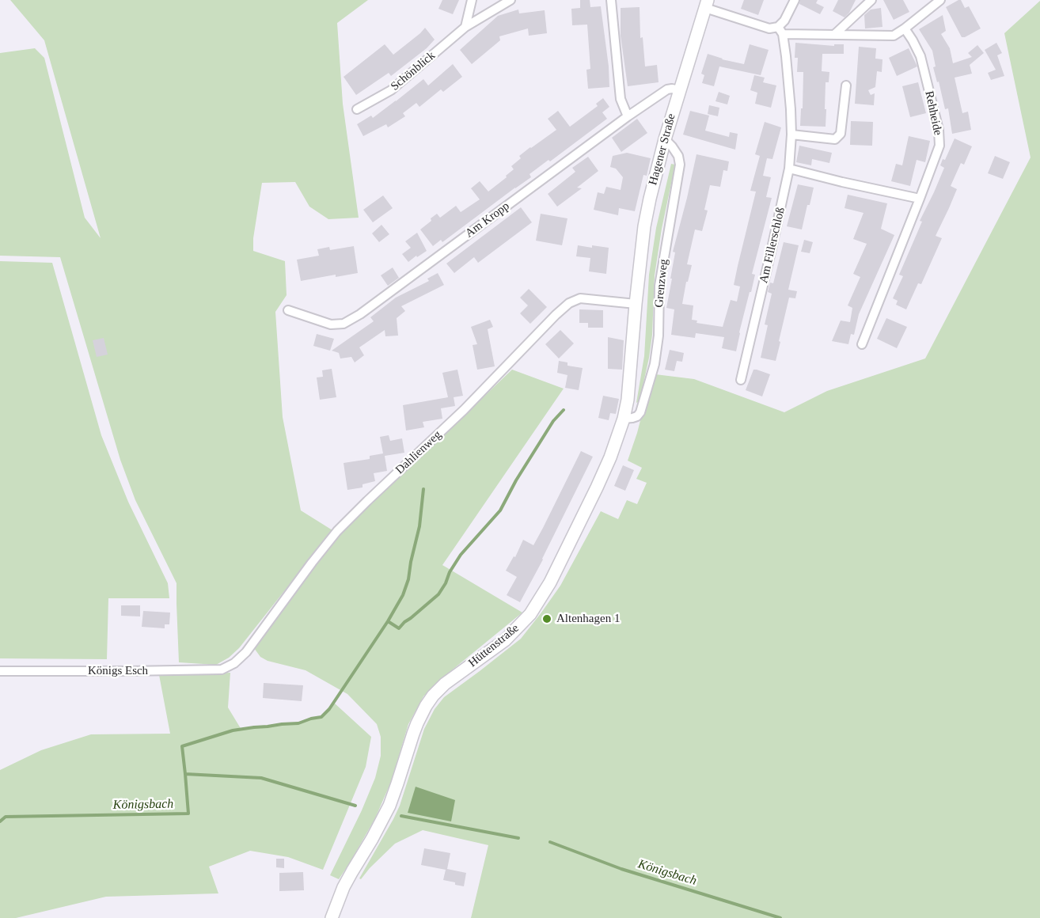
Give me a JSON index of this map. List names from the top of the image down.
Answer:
{
  "streets": {
    "main road": ["Hagener Straße", "Hüttenstraße"],
    "street": [
      "Schönblick",
      "Rehheide",
      "Am Kropp",
      "Am Fillerschloß",
      "Grenzweg",
      "Dahlienweg",
      "Königs Esch"
    ]
  },
  "crossings": [
    ["Hagener Straße", "Am Kropp"],
    ["Hagener Straße", "Grenzweg"],
    ["Hagener Straße", "Dahlienweg"],
    ["Hagener Straße", "Hüttenstraße"],
    ["Grenzweg", "Hüttenstraße"],
    ["Dahlienweg", "Hüttenstraße"],
    ["Dahlienweg", "Königs Esch"]
  ],
  "water": ["Königsbach"],
  "places": ["Altenhagen 1"]
}
